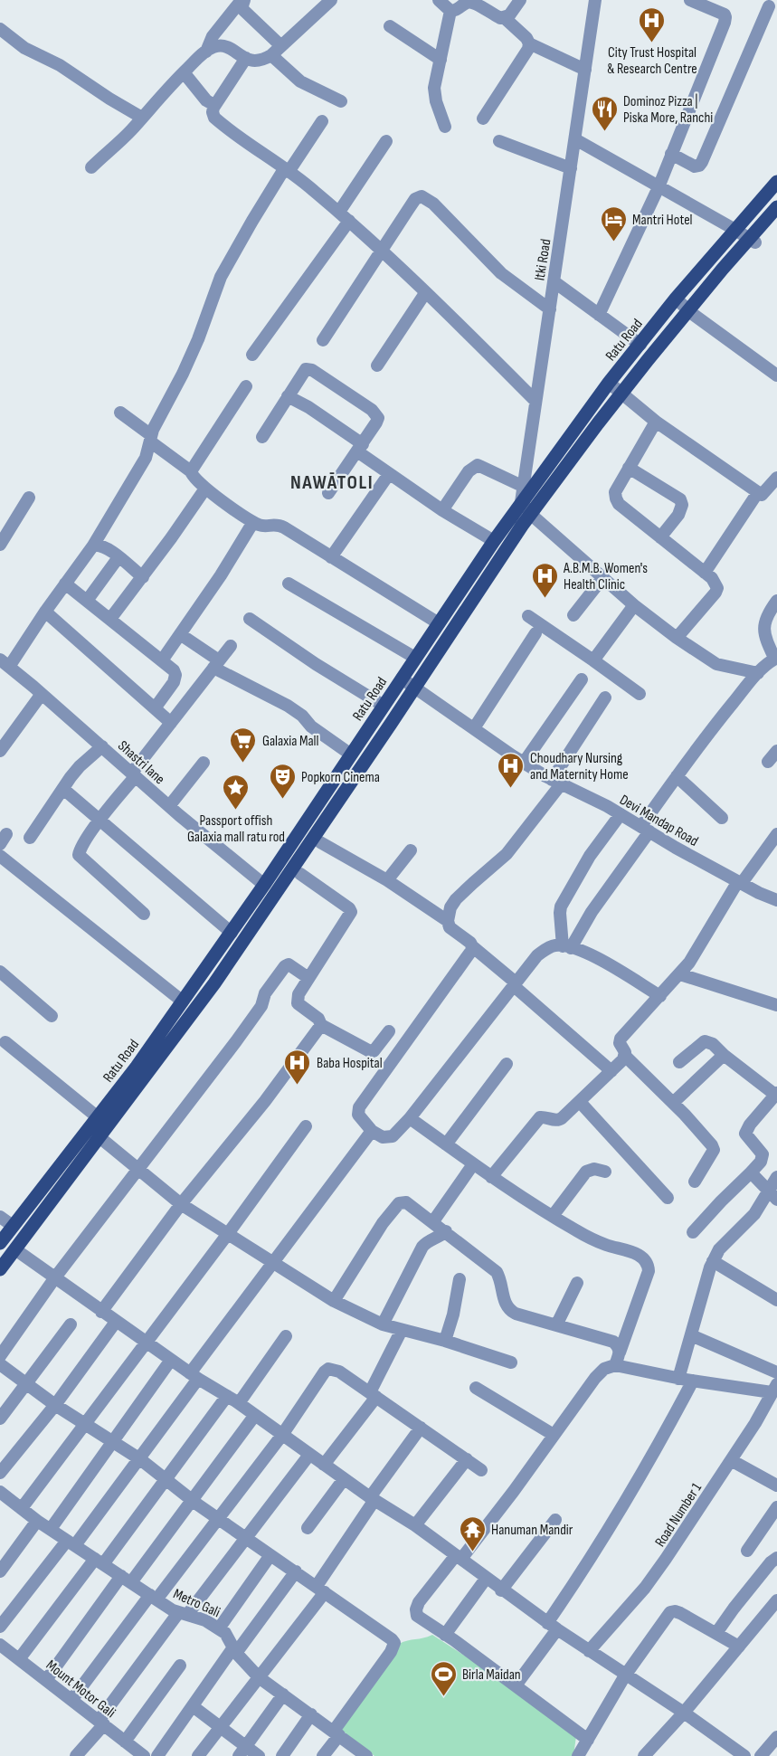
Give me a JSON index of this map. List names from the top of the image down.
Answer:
{
  "streets": {
    "main road": ["Ratu Road"],
    "street": [
      "Itki Road",
      "Shastri lane",
      "Devi Mandap Road",
      "Road Number 1",
      "Metro Gali",
      "Mount Motor Gali"
    ]
  },
  "crossings": [
    ["Itki Road", "Ratu Road"],
    ["Ratu Road", "Shastri lane"],
    ["Ratu Road", "Devi Mandap Road"]
  ],
  "districts": ["NAWĀTOLI"],
  "places": {
    "hospital": [
      "City Trust Hospital & Research Centre",
      "A.B.M.B. Women's Health Clinic",
      "Choudhary Nursing and Maternity Home",
      "Baba Hospital"
    ],
    "restaurant": ["Dominoz Pizza | Piska More, Ranchi"],
    "hotel": ["Mantri Hotel"],
    "supermarket": ["Galaxia Mall"],
    "theatre": ["Popkorn Cinema"],
    "place": ["Passport offish Galaxia mall ratu rod"],
    "temple": ["Hanuman Mandir"],
    "sports": ["Birla Maidan"]
  }
}
